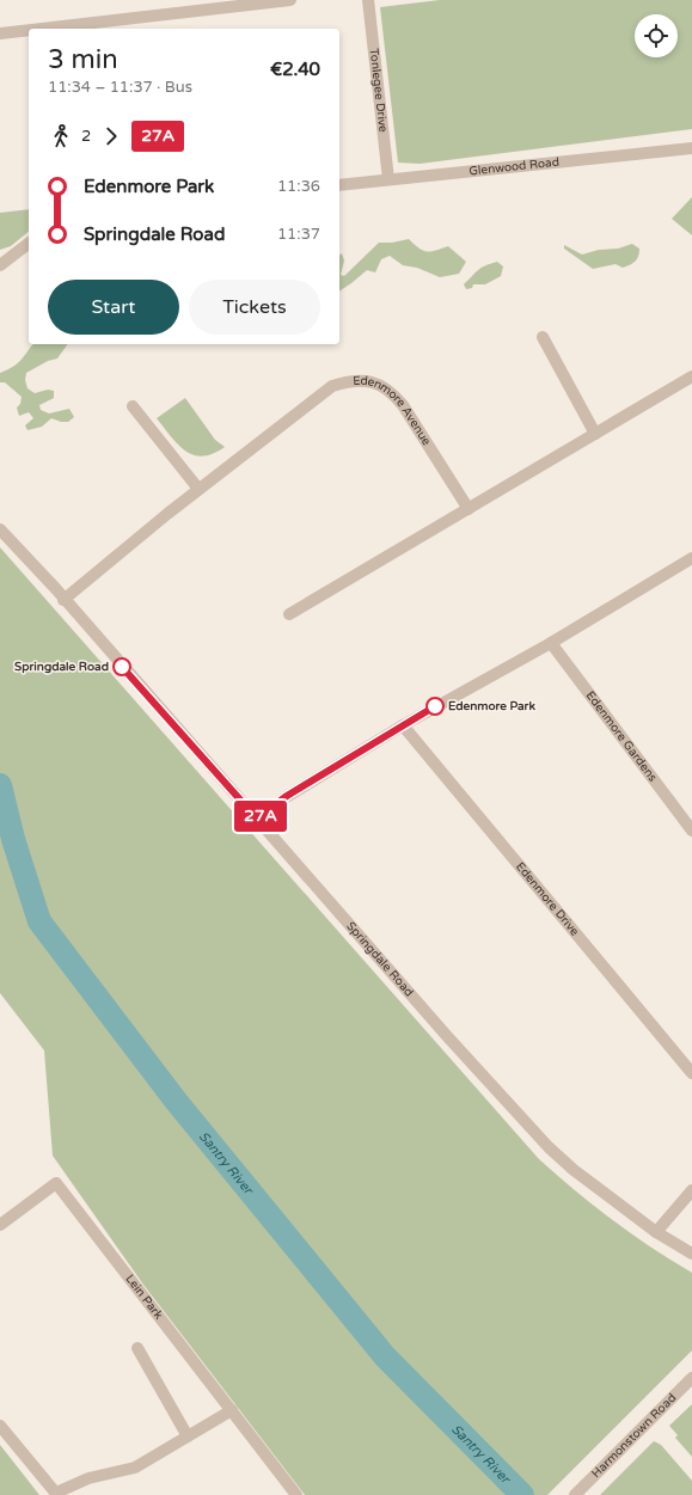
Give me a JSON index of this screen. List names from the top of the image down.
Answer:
{
  "streets": {
    "street": [
      "Tonlegee Drive",
      "Glenwood Road",
      "Edenmore Avenue",
      "Edenmore Gardens",
      "Edenmore Drive",
      "Springdale Road",
      "Lein Park",
      "Harmonstown Road"
    ]
  },
  "crossings": [
    ["Tonlegee Drive", "Glenwood Road"],
    ["Edenmore Avenue", "Springdale Road"]
  ],
  "water": ["Santry River"],
  "places": ["Springdale Road", "Edenmore Park"],
  "lines": ["bus line 27A"],
  "page": {
    "on_map": "27A",
    "heading": ["3 min", "11:34 – 11:37 · Bus", "€2.40"],
    "legs": ["2", "27A"],
    "list": [
      {
        "name": "Edenmore Park",
        "value": "11:36"
      },
      {
        "name": "Springdale Road",
        "value": "11:37"
      }
    ],
    "buttons": ["Start", "Tickets"]
  }
}
